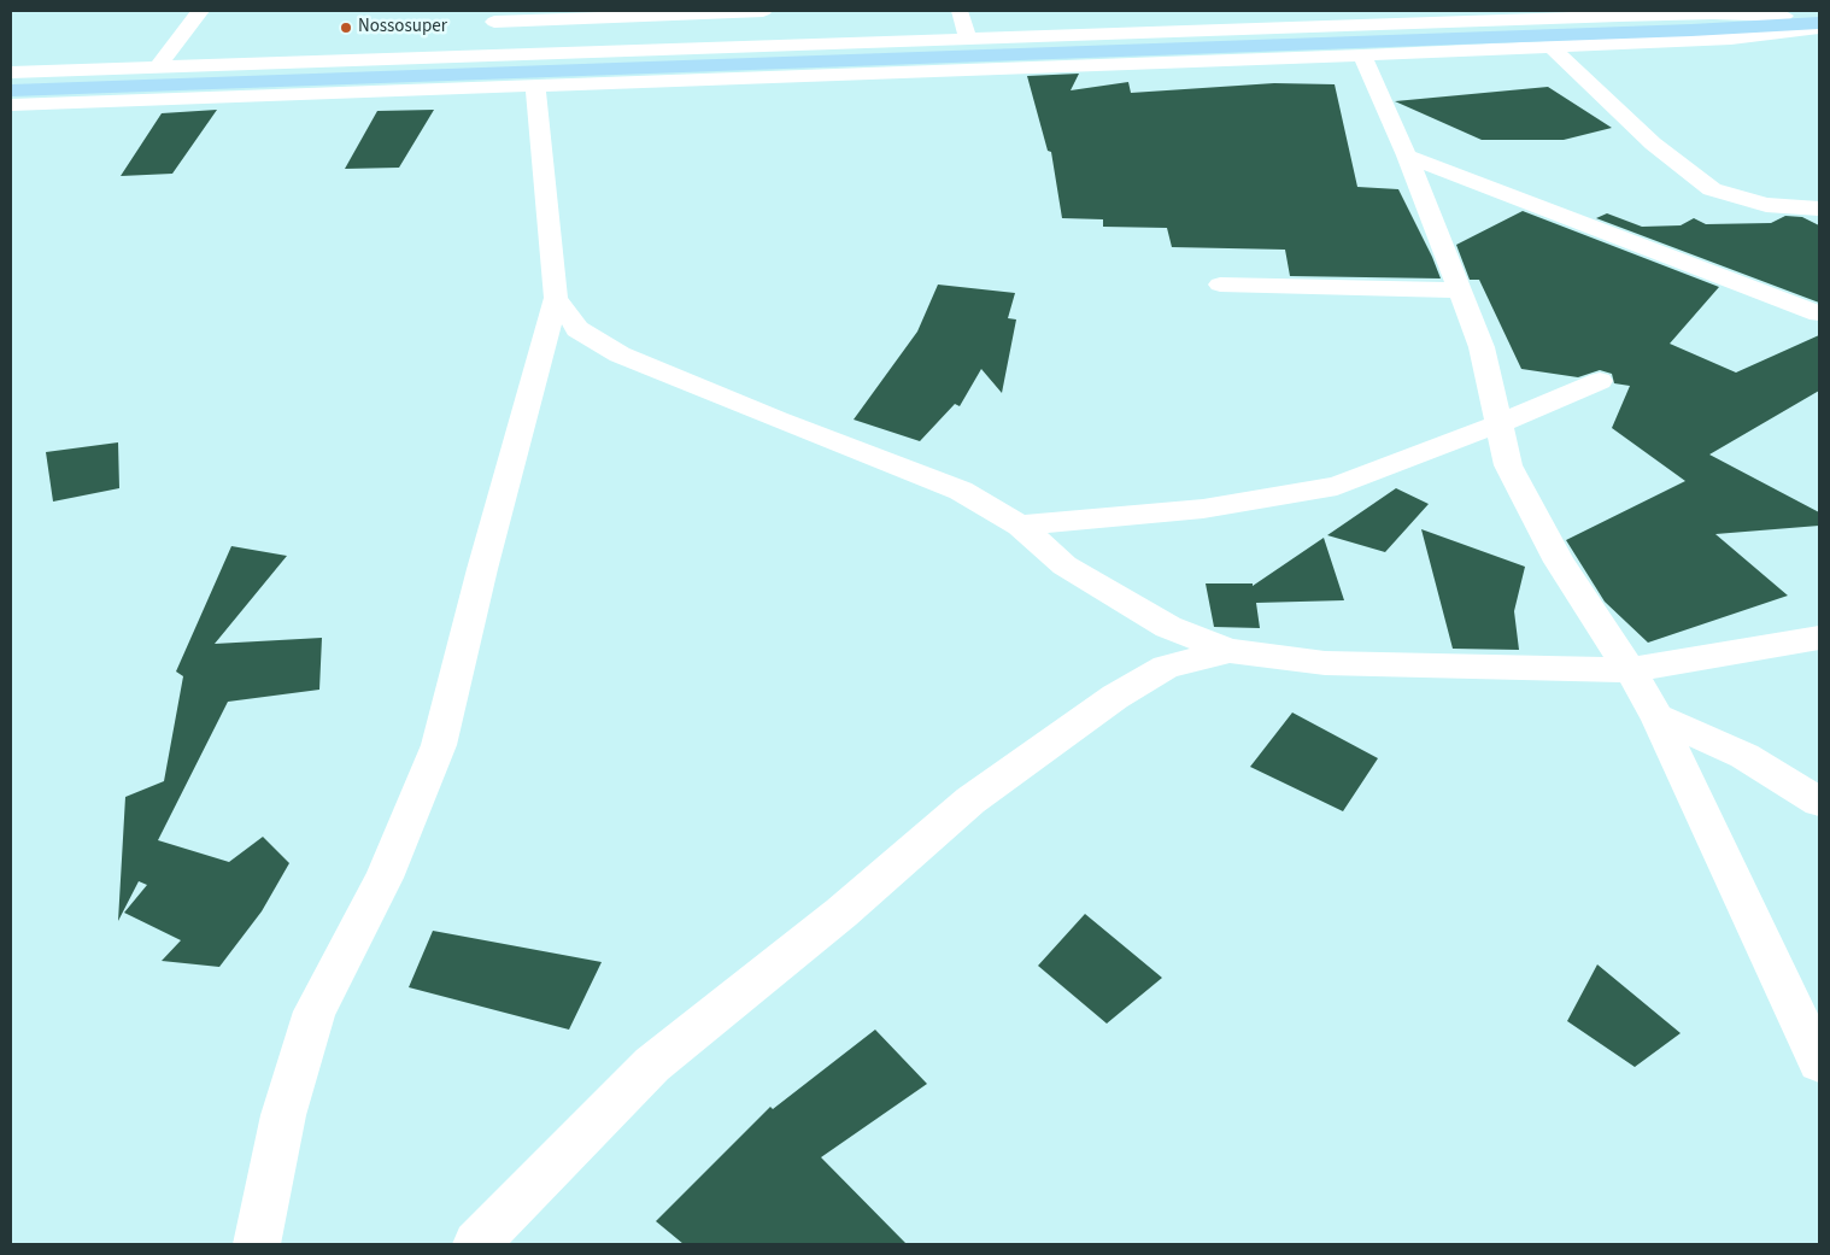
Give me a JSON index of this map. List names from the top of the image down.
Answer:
{
  "places": ["Nossosuper"]
}
